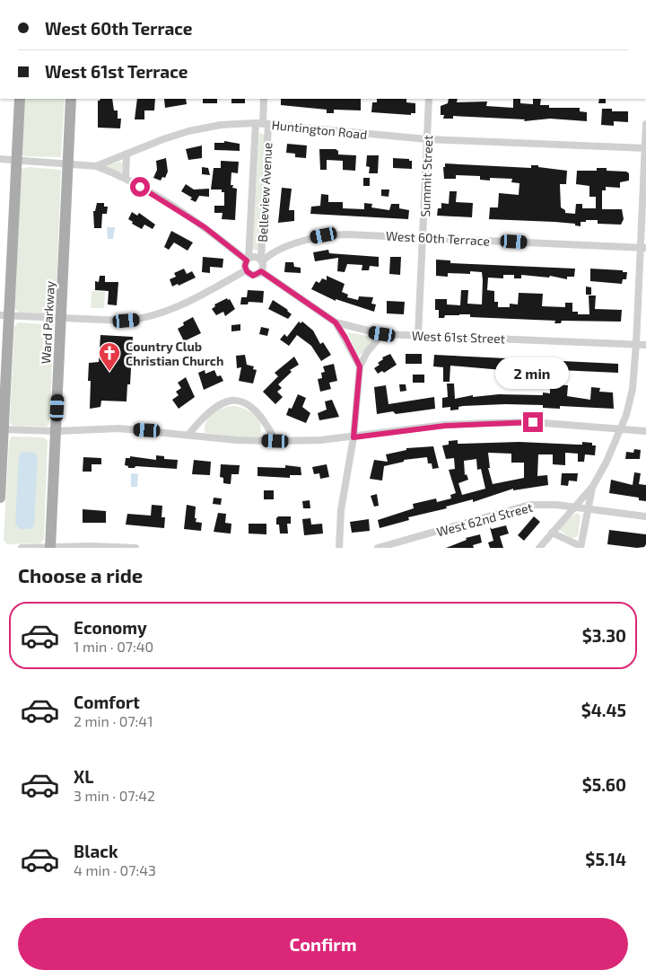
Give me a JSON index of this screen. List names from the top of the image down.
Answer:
{
  "streets": {
    "main road": ["Ward Parkway"],
    "street": [
      "Huntington Road",
      "Summit Street",
      "Belleview Avenue",
      "West 60th Terrace",
      "West 61st Street",
      "West 62nd Street"
    ]
  },
  "crossings": [
    ["Huntington Road", "Summit Street"],
    ["Huntington Road", "Belleview Avenue"],
    ["Huntington Road", "Ward Parkway"],
    ["Summit Street", "West 60th Terrace"],
    ["Summit Street", "West 61st Street"],
    ["Belleview Avenue", "West 60th Terrace"],
    ["Belleview Avenue", "West 61st Street"],
    ["West 60th Terrace", "West 61st Street"]
  ],
  "places": {
    "church": ["Country Club Christian Church"]
  },
  "page": {
    "banner": ["West 60th Terrace", "West 61st Terrace"],
    "bubble": "2 min",
    "heading": "Choose a ride",
    "list": [
      {
        "name": "Economy",
        "note": "1 min · 07:40",
        "value": "$3.30"
      },
      {
        "name": "Comfort",
        "note": "2 min · 07:41",
        "value": "$4.45"
      },
      {
        "name": "XL",
        "note": "3 min · 07:42",
        "value": "$5.60"
      },
      {
        "name": "Black",
        "note": "4 min · 07:43",
        "value": "$5.14"
      }
    ],
    "buttons": "Confirm"
  }
}
